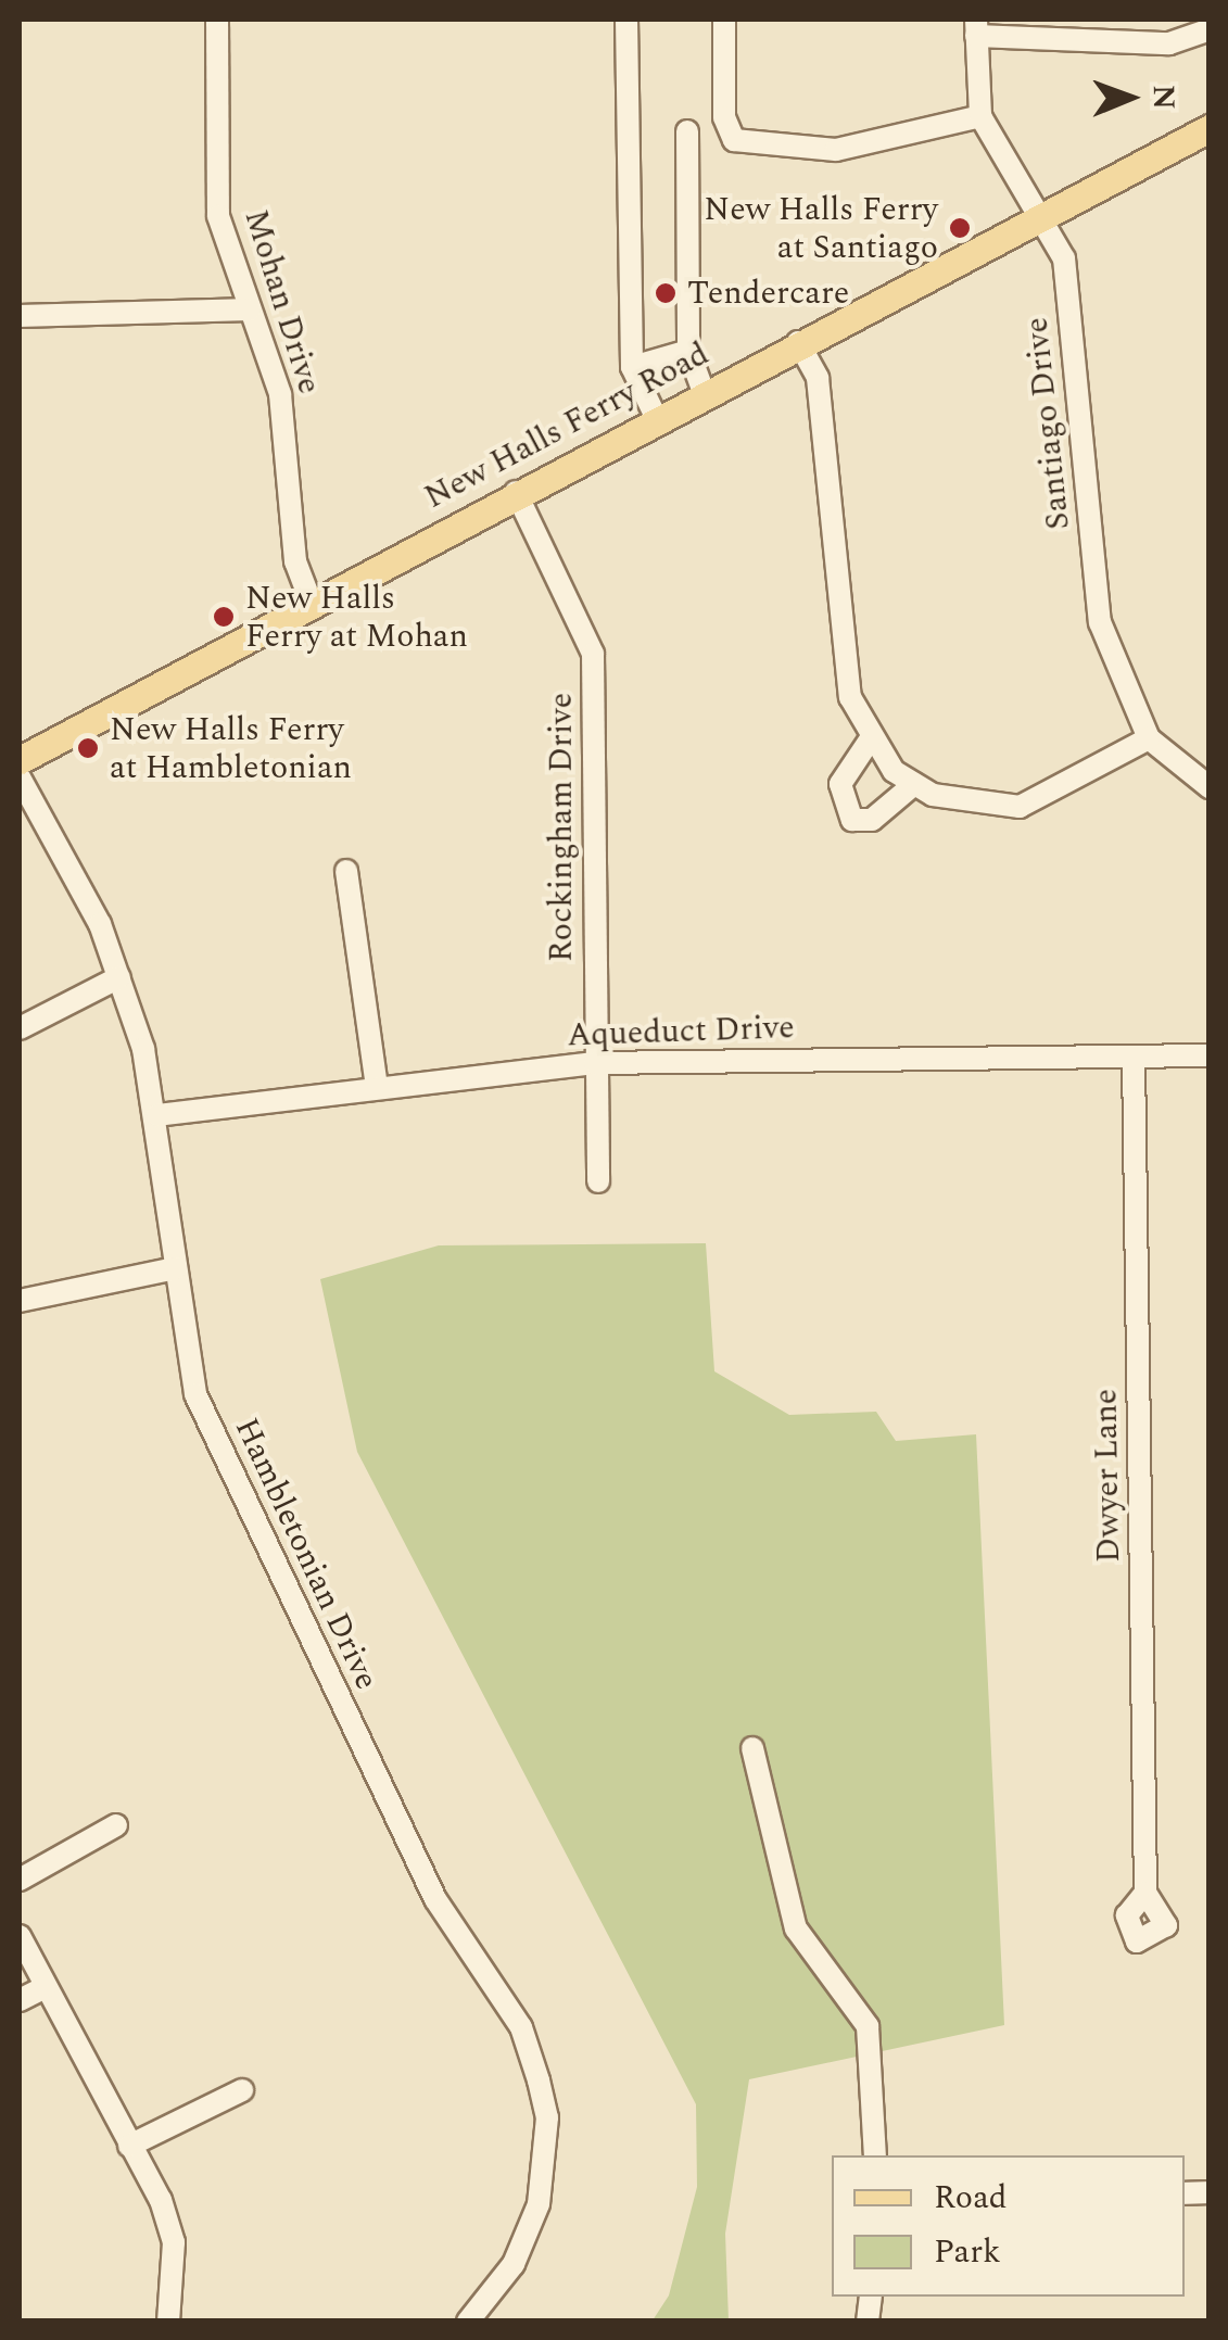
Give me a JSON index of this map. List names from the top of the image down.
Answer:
{
  "streets": {
    "main road": ["New Halls Ferry Road"],
    "street": [
      "Mohan Drive",
      "Santiago Drive",
      "Rockingham Drive",
      "Aqueduct Drive",
      "Dwyer Lane",
      "Hambletonian Drive"
    ]
  },
  "crossings": [
    ["Mohan Drive", "New Halls Ferry Road"],
    ["Santiago Drive", "New Halls Ferry Road"],
    ["New Halls Ferry Road", "Rockingham Drive"],
    ["Rockingham Drive", "Aqueduct Drive"],
    ["Aqueduct Drive", "Dwyer Lane"],
    ["Aqueduct Drive", "Hambletonian Drive"]
  ],
  "places": [
    "New Halls Ferry at Santiago",
    "Tendercare",
    "New Halls Ferry at Mohan",
    "New Halls Ferry at Hambletonian"
  ],
  "legend": ["Road", "Park"],
  "north": "right"
}
